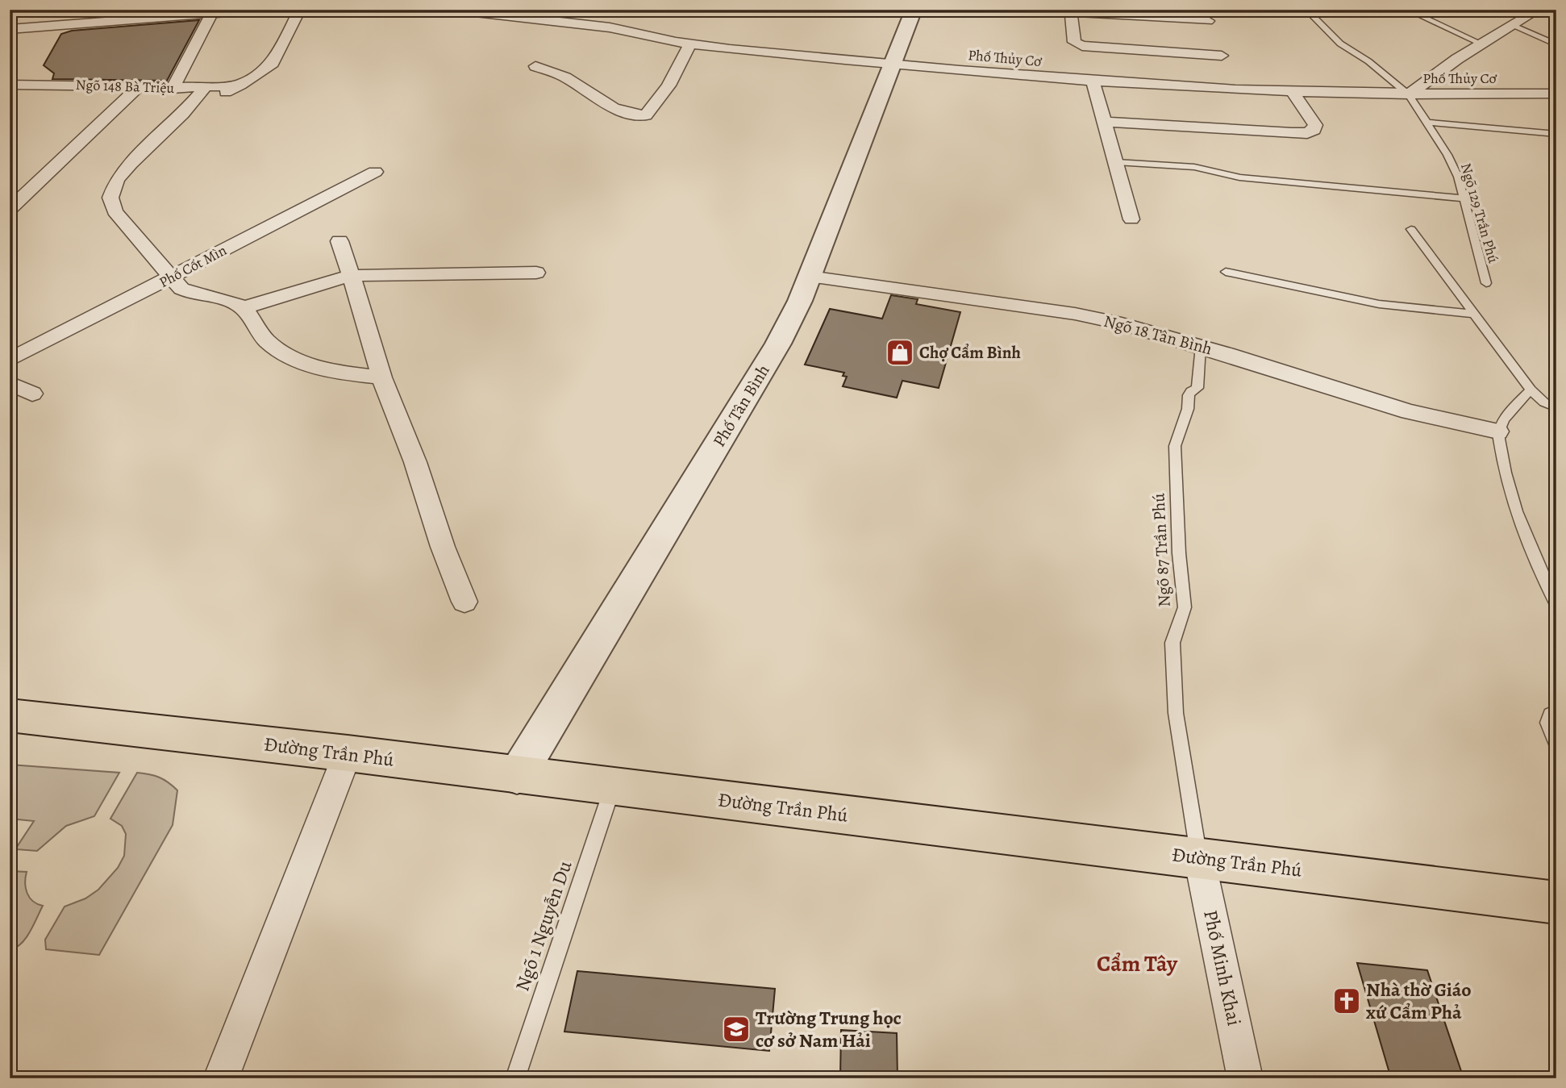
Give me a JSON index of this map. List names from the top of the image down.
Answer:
{
  "streets": {
    "main road": ["Đường Trần Phú"],
    "street": [
      "Phố Thủy Cơ",
      "Ngõ 148 Bà Triệu",
      "Phố Cốt Mìn",
      "Ngõ 18 Tân Bình",
      "Phố Tân Bình",
      "Phố Minh Khai"
    ],
    "lane": ["Ngõ 129 Trần Phú", "Ngõ 87 Trần Phú", "Ngõ 1 Nguyễn Du"]
  },
  "crossings": [
    ["Phố Thủy Cơ", "Ngõ 129 Trần Phú"],
    ["Phố Thủy Cơ", "Phố Tân Bình"],
    ["Ngõ 18 Tân Bình", "Phố Tân Bình"],
    ["Ngõ 18 Tân Bình", "Ngõ 87 Trần Phú"],
    ["Phố Tân Bình", "Đường Trần Phú"],
    ["Ngõ 87 Trần Phú", "Đường Trần Phú"],
    ["Ngõ 87 Trần Phú", "Phố Minh Khai"],
    ["Đường Trần Phú", "Ngõ 1 Nguyễn Du"],
    ["Đường Trần Phú", "Phố Minh Khai"]
  ],
  "districts": ["Cẩm Tây"],
  "places": {
    "shop": ["Chợ Cẩm Bình"],
    "church": ["Nhà thờ Giáo xứ Cẩm Phả"],
    "school or university": ["Trường Trung học cơ sở Nam Hải"]
  }
}
